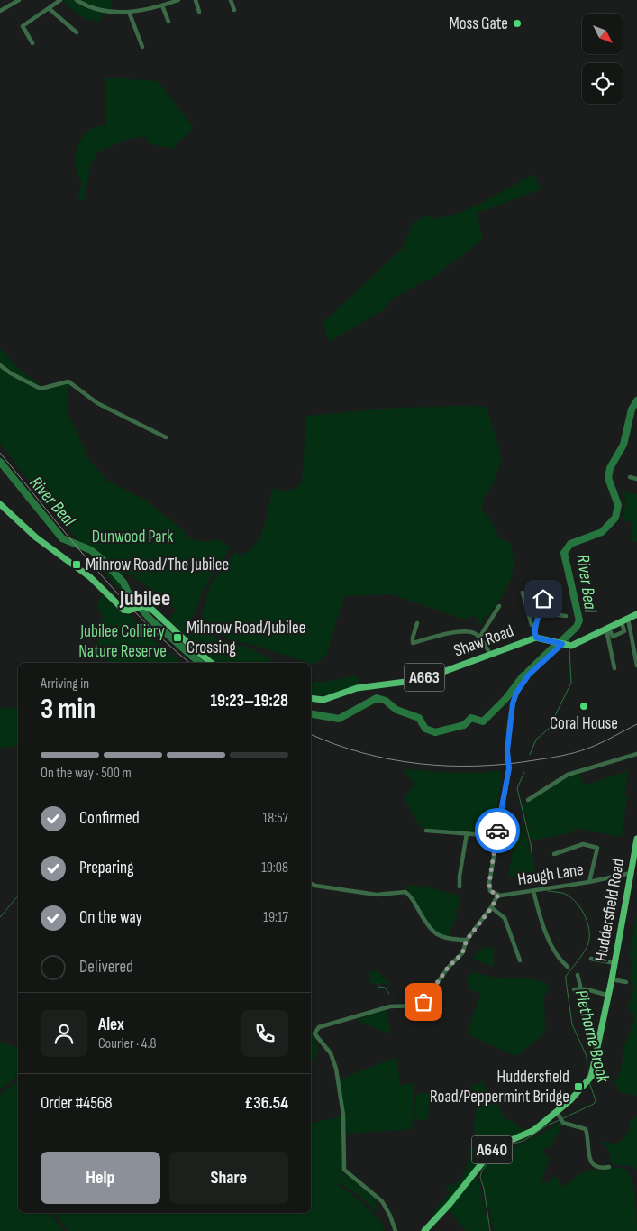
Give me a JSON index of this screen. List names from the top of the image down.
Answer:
{
  "streets": {
    "main road": [
      "Shaw Road",
      "A663",
      "Huddersfield Road",
      "A640"
    ],
    "street": ["Haugh Lane"]
  },
  "crossings": [
    ["Haugh Lane", "Huddersfield Road"]
  ],
  "districts": ["Jubilee"],
  "water": ["River Beal", "Piethorne Brook"],
  "parks": ["Dunwood Park", "Jubilee Colliery Nature Reserve"],
  "places": {
    "other": ["Moss Gate", "Coral House"],
    "transit": ["Milnrow Road/The Jubilee", "Milnrow Road/Jubilee Crossing", "Huddersfield Road/Peppermint Bridge"]
  },
  "north": "bottom right",
  "page": {
    "heading": ["3 min", "Arriving in", "19:23–19:28"],
    "panel": [
      "Alex",
      "Courier · 4.8",
      "Order #4568",
      "£36.54"
    ],
    "bar": "On the way · 500 m",
    "list": [
      ["Confirmed", "18:57"],
      ["Preparing", "19:08"],
      ["On the way", "19:17"],
      "Delivered"
    ],
    "buttons": ["Help", "Share"]
  }
}
